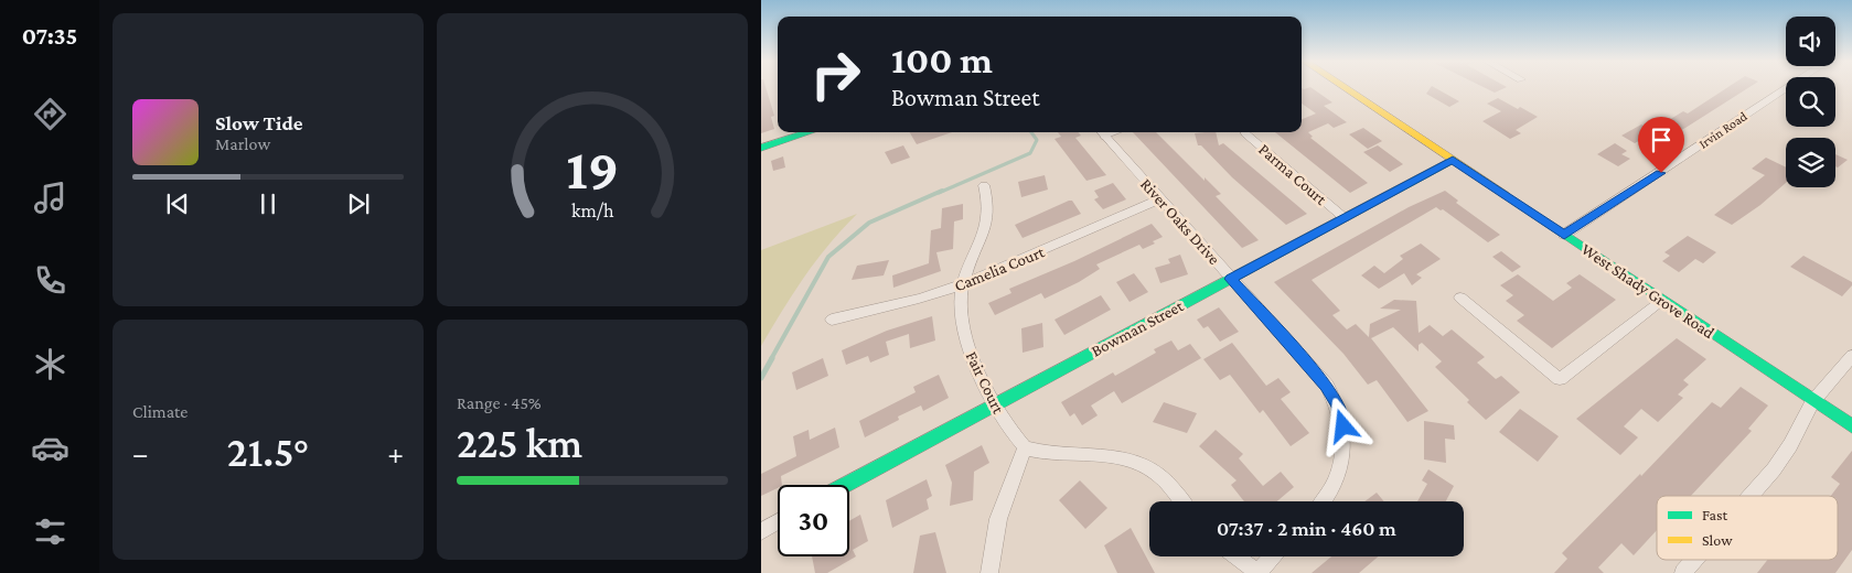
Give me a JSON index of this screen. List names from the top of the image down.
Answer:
{
  "streets": {
    "street": [
      "Irvin Road",
      "Parma Court",
      "River Oaks Drive",
      "Camelia Court",
      "West Shady Grove Road",
      "Bowman Street",
      "Fair Court"
    ]
  },
  "crossings": [
    ["Irvin Road", "West Shady Grove Road"],
    ["Parma Court", "Bowman Street"],
    ["River Oaks Drive", "Camelia Court"],
    ["River Oaks Drive", "Bowman Street"],
    ["Camelia Court", "Fair Court"],
    ["West Shady Grove Road", "Bowman Street"],
    ["Bowman Street", "Fair Court"]
  ],
  "legend": ["Fast", "Slow"],
  "page": {
    "tabs": "07:35",
    "turn": ["100 m", "Bowman Street"],
    "song": ["Slow Tide", "Marlow"],
    "tile": [
      "Climate",
      ["Range · 45%", "225 km"]
    ],
    "heat": ["−", "21.5°", "+"],
    "limit": "30",
    "trip": "07:37 · 2 min · 460 m",
    "gauge": ["19", "km/h"]
  }
}
